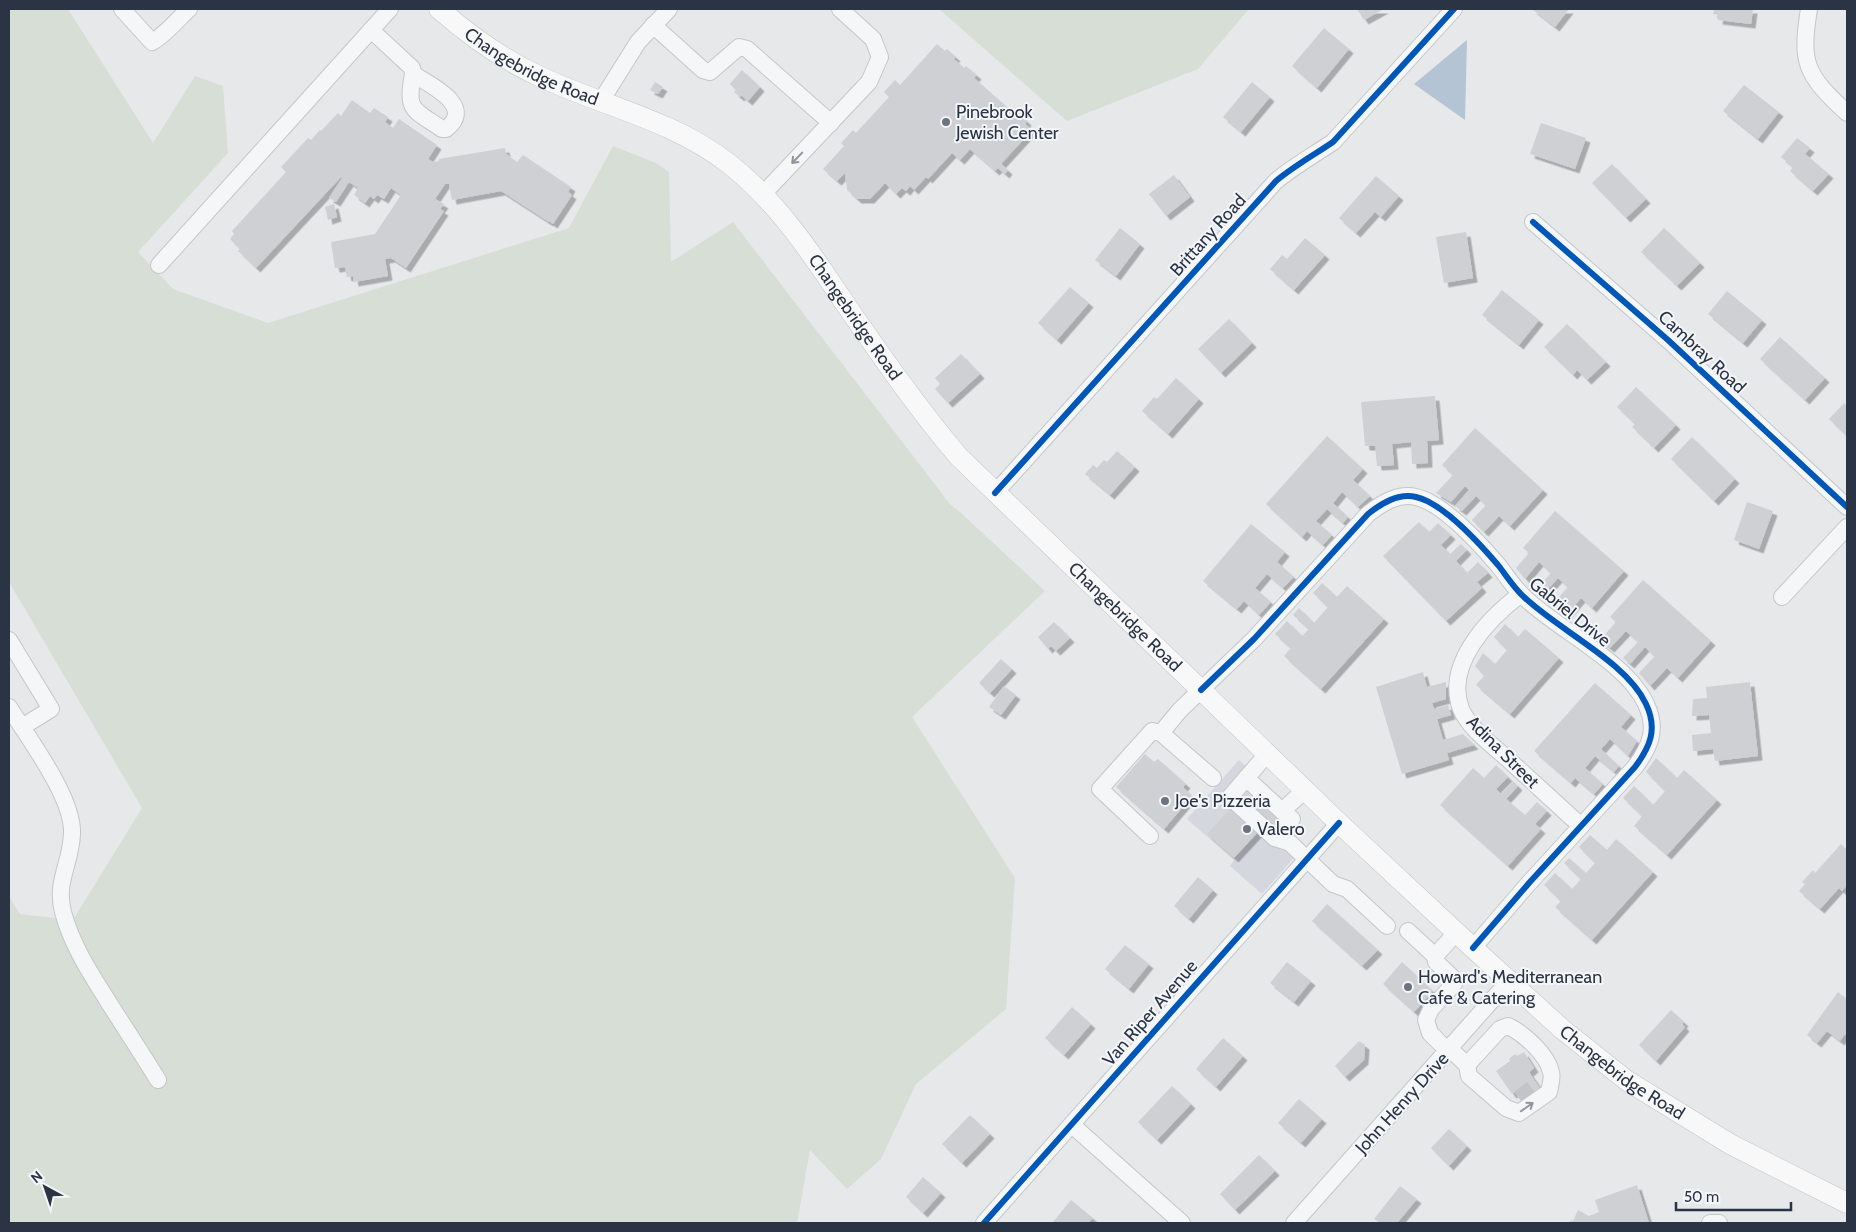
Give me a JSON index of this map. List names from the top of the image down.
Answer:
{
  "streets": {
    "main road": ["Changebridge Road"],
    "street": [
      "Brittany Road",
      "Cambray Road",
      "Gabriel Drive",
      "Adina Street",
      "Van Riper Avenue",
      "John Henry Drive"
    ]
  },
  "crossings": [
    ["Changebridge Road", "Brittany Road"],
    ["Changebridge Road", "Gabriel Drive"],
    ["Changebridge Road", "Van Riper Avenue"],
    ["Changebridge Road", "John Henry Drive"],
    ["Gabriel Drive", "Adina Street"]
  ],
  "places": [
    "Pinebrook Jewish Center",
    "Joe's Pizzeria",
    "Valero",
    "Howard's Mediterranean Cafe & Catering"
  ],
  "scale_bar": "50 m",
  "north": "top left"
}
